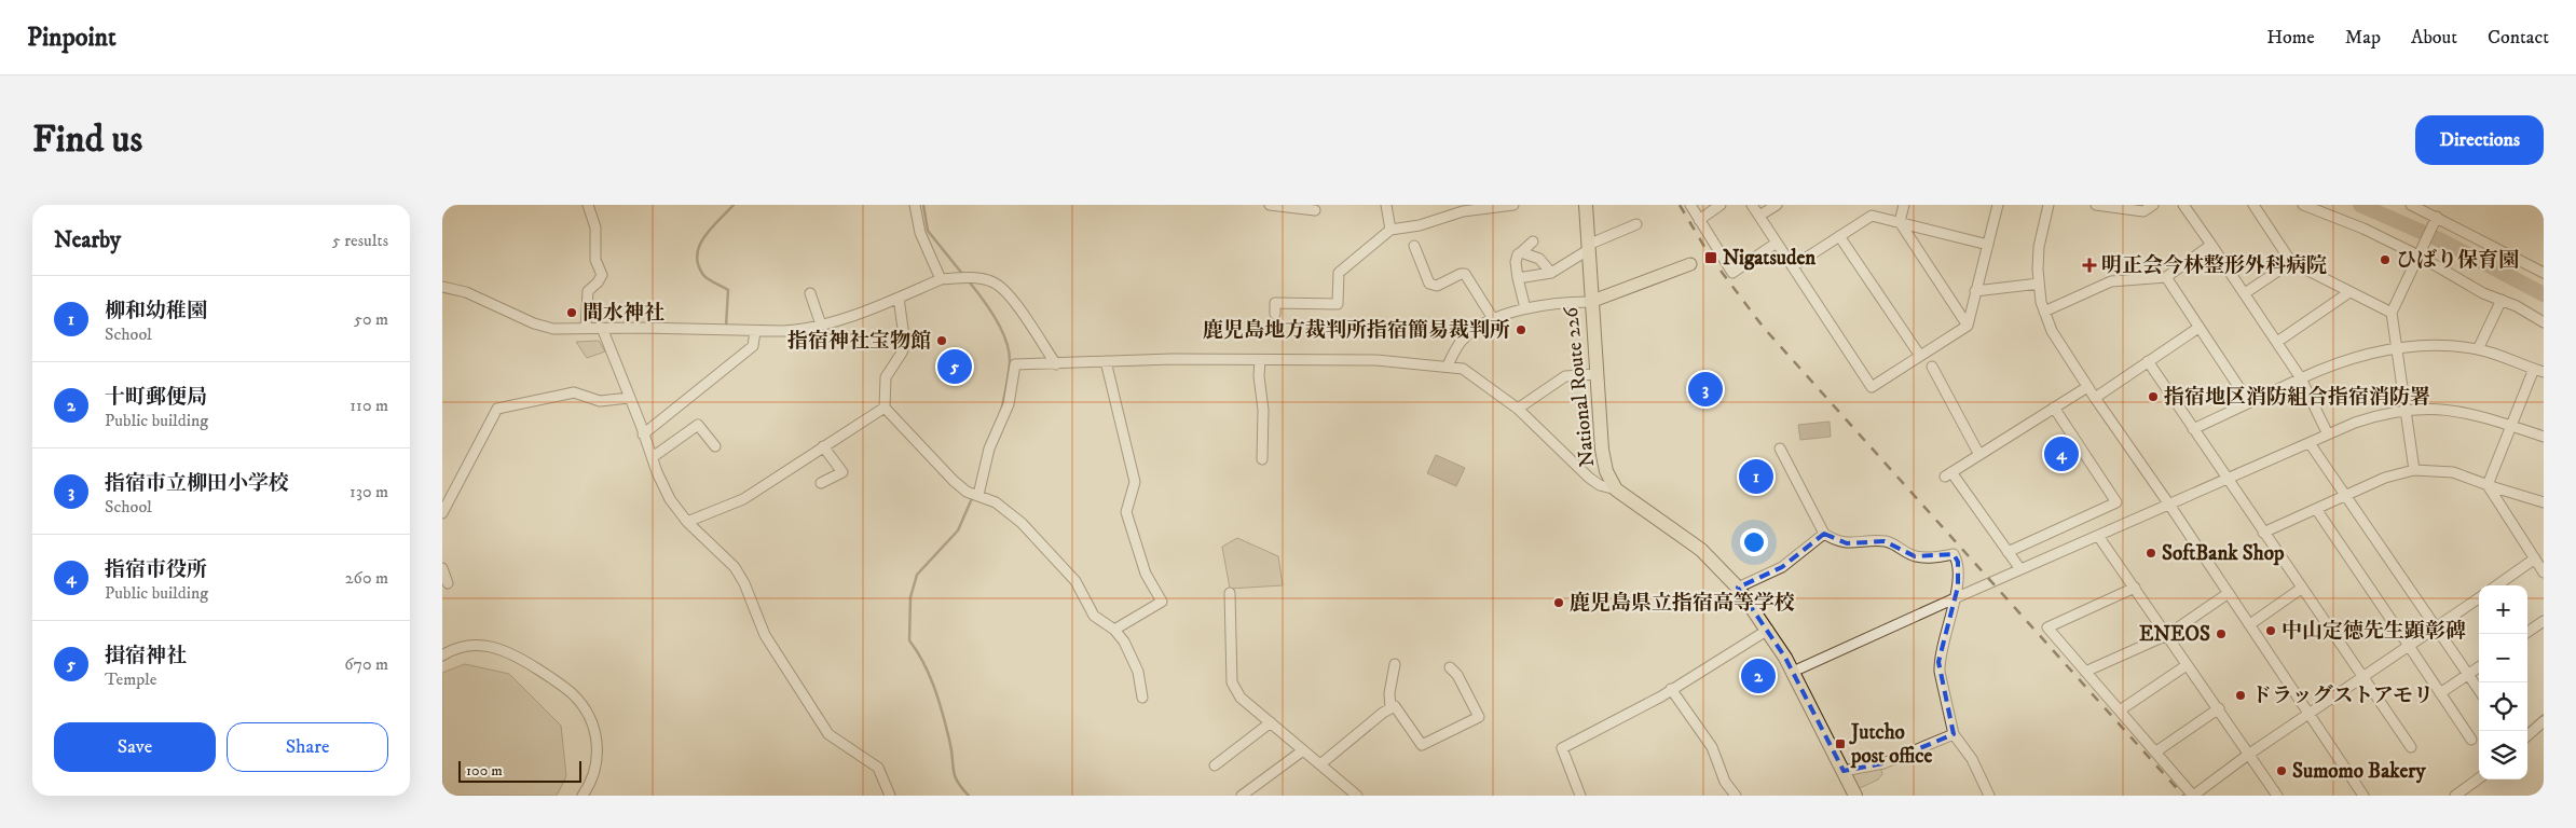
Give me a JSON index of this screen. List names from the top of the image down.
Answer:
{
  "streets": {
    "highway": ["National Route 226"]
  },
  "places": {
    "transit": ["Nigatsuden", "Jutcho post office"],
    "other": [
      "ひばり保育園",
      "間水神社",
      "鹿児島地方裁判所指宿簡易裁判所",
      "指宿神社宝物館",
      "指宿地区消防組合指宿消防署",
      "SoftBank Shop",
      "鹿児島県立指宿高等学校",
      "中山定徳先生顕彰碑",
      "ENEOS",
      "ドラッグストアモリ",
      "Sumomo Bakery"
    ],
    "health": ["明正会今林整形外科病院"]
  },
  "scale_bar": "100 m",
  "page": {
    "header": "Pinpoint",
    "nav": [
      "Home",
      "Map",
      "About",
      "Contact"
    ],
    "buttons": [
      "Directions",
      ["Save", "Share"]
    ],
    "title": "Find us",
    "heading": ["Nearby", "5 results"],
    "list": [
      {
        "mark": "1",
        "name": "柳和幼稚園",
        "note": "School",
        "value": "50 m"
      },
      {
        "mark": "2",
        "name": "十町郵便局",
        "note": "Public building",
        "value": "110 m"
      },
      {
        "mark": "3",
        "name": "指宿市立柳田小学校",
        "note": "School",
        "value": "130 m"
      },
      {
        "mark": "4",
        "name": "指宿市役所",
        "note": "Public building",
        "value": "260 m"
      },
      {
        "mark": "5",
        "name": "揖宿神社",
        "note": "Temple",
        "value": "670 m"
      }
    ],
    "pins": [
      "5",
      "3",
      "4",
      "1",
      "2"
    ],
    "map_buttons": ["+", "−"],
    "scale": "100 m"
  }
}
